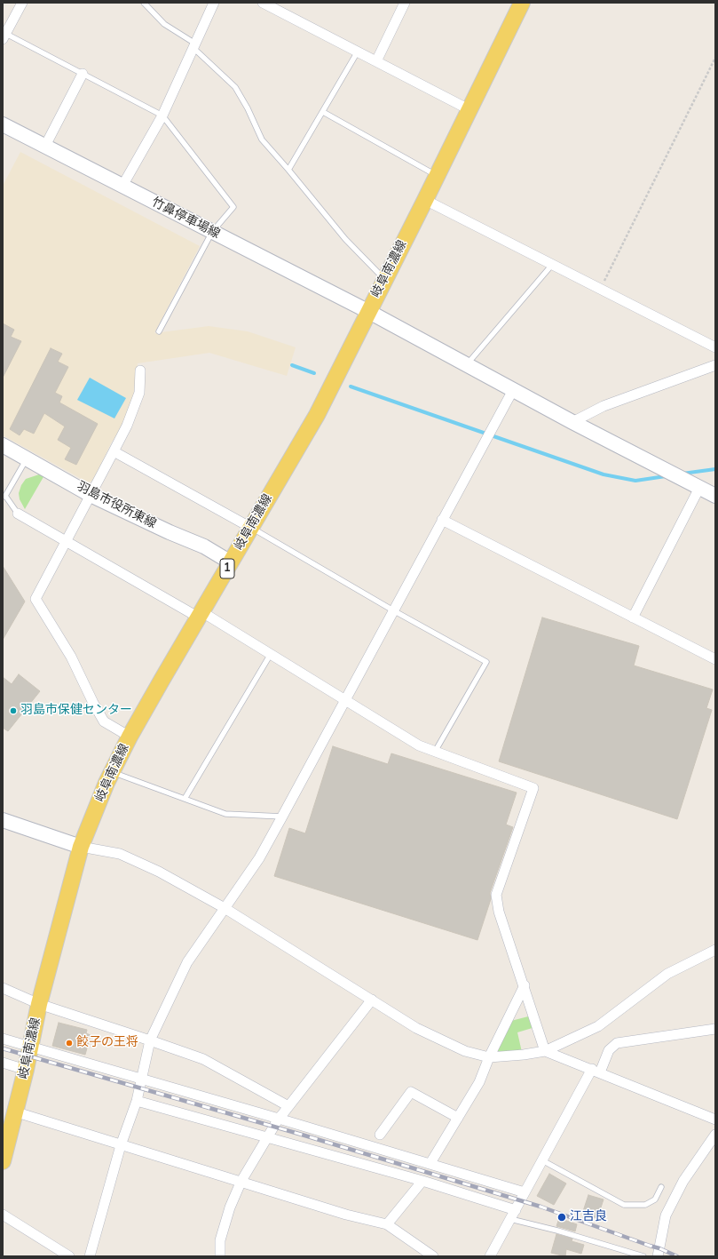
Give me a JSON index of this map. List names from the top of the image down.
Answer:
{
  "streets": {
    "main road": ["岐阜南濃線", "1"],
    "street": ["竹鼻停車場線", "羽島市役所東線"]
  },
  "crossings": [
    ["竹鼻停車場線", "岐阜南濃線"],
    ["岐阜南濃線", "羽島市役所東線"]
  ],
  "places": ["羽島市保健センター", "餃子の王将", "江吉良"]
}
